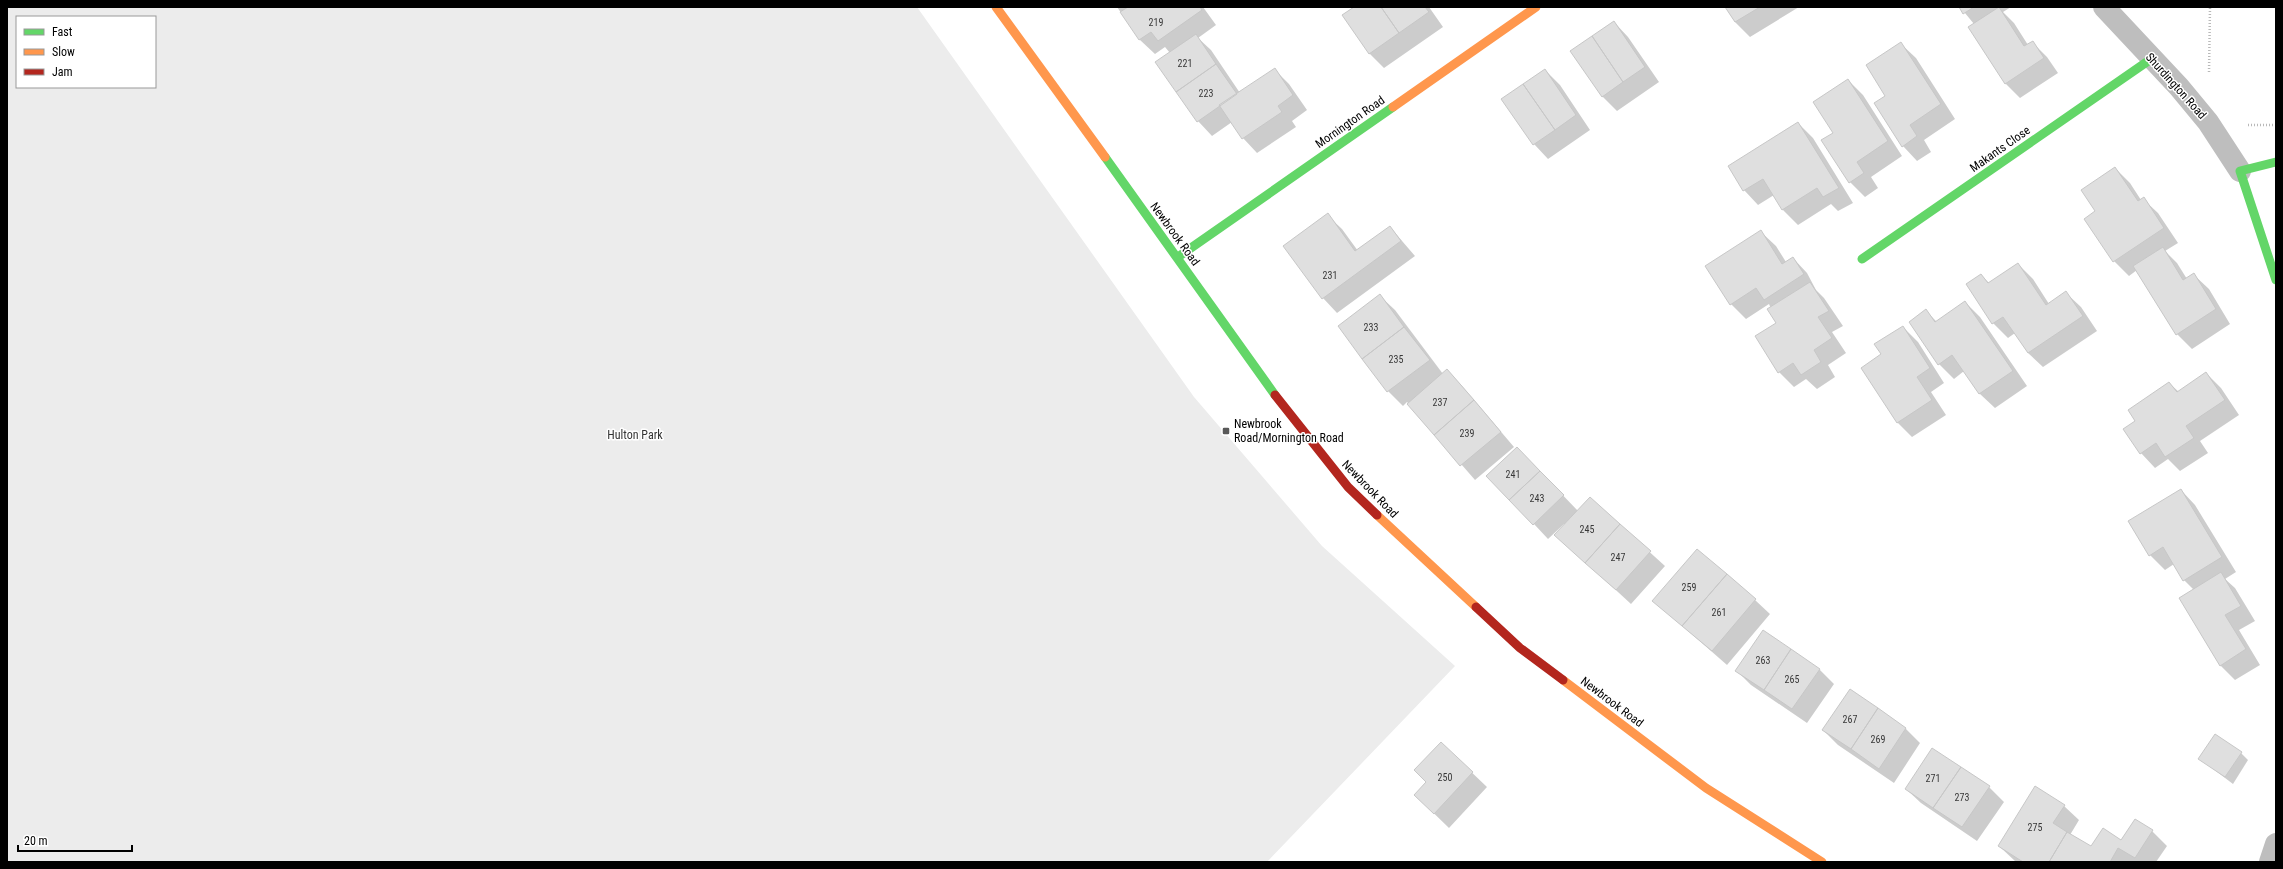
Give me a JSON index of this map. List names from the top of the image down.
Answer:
{
  "streets": {
    "main road": ["Mornington Road", "Makants Close", "Newbrook Road"],
    "street": ["Shurdington Road"]
  },
  "crossings": [
    ["Shurdington Road", "Makants Close"],
    ["Mornington Road", "Newbrook Road"]
  ],
  "parks": ["Hulton Park"],
  "places": {
    "transit": ["Newbrook Road/Mornington Road"]
  },
  "house_numbers": [
    "219",
    "221",
    "223",
    "231",
    "233",
    "235",
    "237",
    "239",
    "241",
    "243",
    "245",
    "247",
    "259",
    "261",
    "263",
    "265",
    "267",
    "269",
    "250",
    "271",
    "273",
    "275"
  ],
  "legend": ["Fast", "Slow", "Jam"],
  "scale_bar": "20 m"
}
